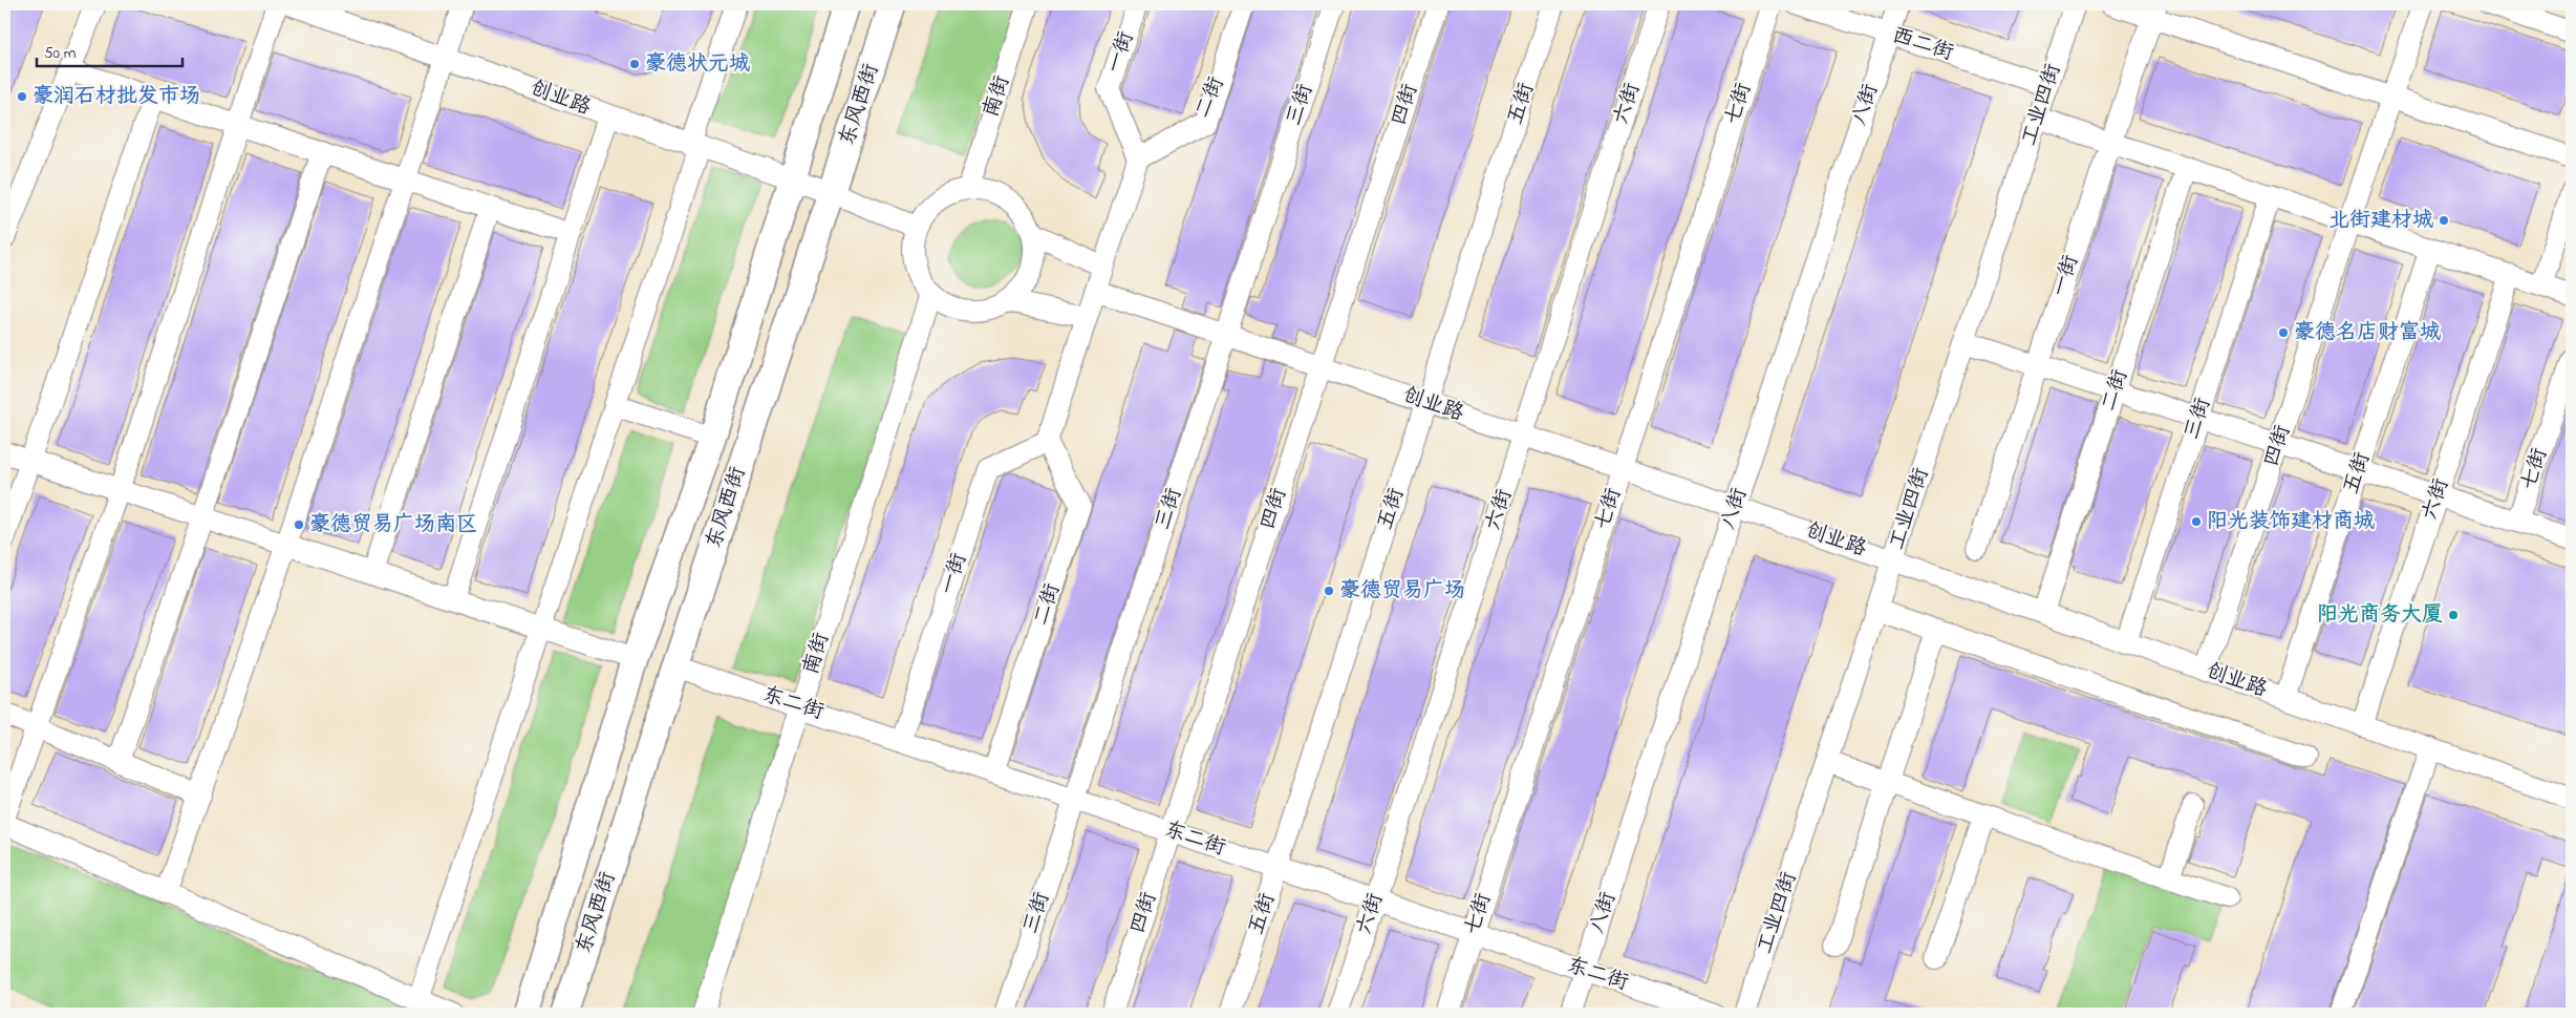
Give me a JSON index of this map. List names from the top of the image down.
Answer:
{
  "streets": {
    "main road": ["东风西街"],
    "street": [
      "西二街",
      "一街",
      "南街",
      "二街",
      "创业路",
      "五街",
      "六街",
      "七街",
      "三街",
      "四街",
      "八街",
      "工业四街",
      "东二街"
    ]
  },
  "crossings": [
    ["西二街", "八街"],
    ["西二街", "工业四街"],
    ["一街", "二街"],
    ["一街", "东二街"],
    ["南街", "创业路"],
    ["南街", "东二街"],
    ["二街", "创业路"],
    ["二街", "东二街"],
    ["创业路", "五街"],
    ["创业路", "六街"],
    ["创业路", "七街"],
    ["创业路", "东风西街"],
    ["创业路", "三街"],
    ["创业路", "四街"],
    ["创业路", "八街"],
    ["创业路", "工业四街"],
    ["五街", "东二街"],
    ["六街", "东二街"],
    ["七街", "东二街"],
    ["东风西街", "东二街"],
    ["三街", "东二街"],
    ["四街", "东二街"],
    ["八街", "东二街"]
  ],
  "places": [
    "豪德状元城",
    "豪润石材批发市场",
    "北街建材城",
    "豪德名店财富城",
    "阳光装饰建材商城",
    "豪德贸易广场南区",
    "豪德贸易广场",
    "阳光商务大厦"
  ],
  "scale_bar": "50 m"
}
